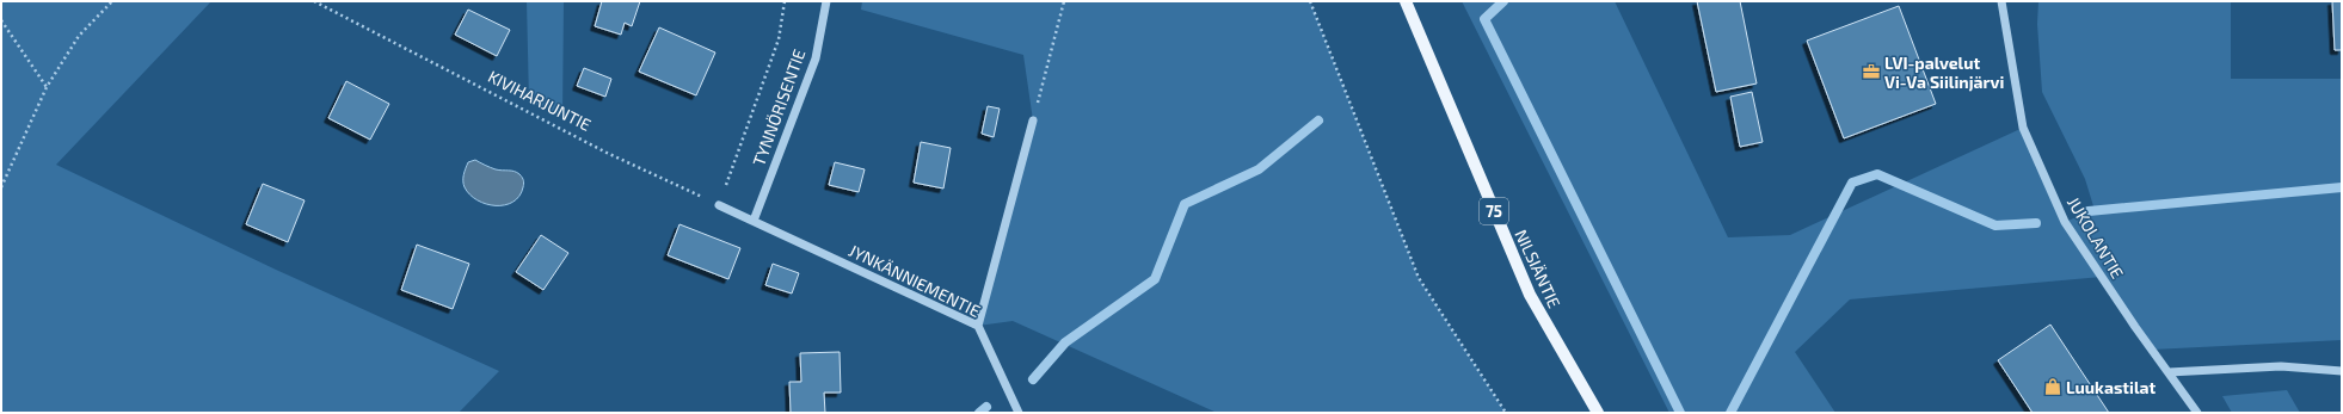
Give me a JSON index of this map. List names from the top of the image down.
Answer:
{
  "streets": {
    "main road": ["75", "NILSIÄNTIE"],
    "street": ["TYNNÖRISENTIE", "JUKOLANTIE", "JYNKÄNNIEMENTIE"],
    "path": ["KIVIHARJUNTIE"]
  },
  "crossings": [
    ["TYNNÖRISENTIE", "JYNKÄNNIEMENTIE"]
  ],
  "places": {
    "office": ["LVI-palvelut Vi-Va Siilinjärvi"],
    "shop": ["Luukastilat"]
  }
}
